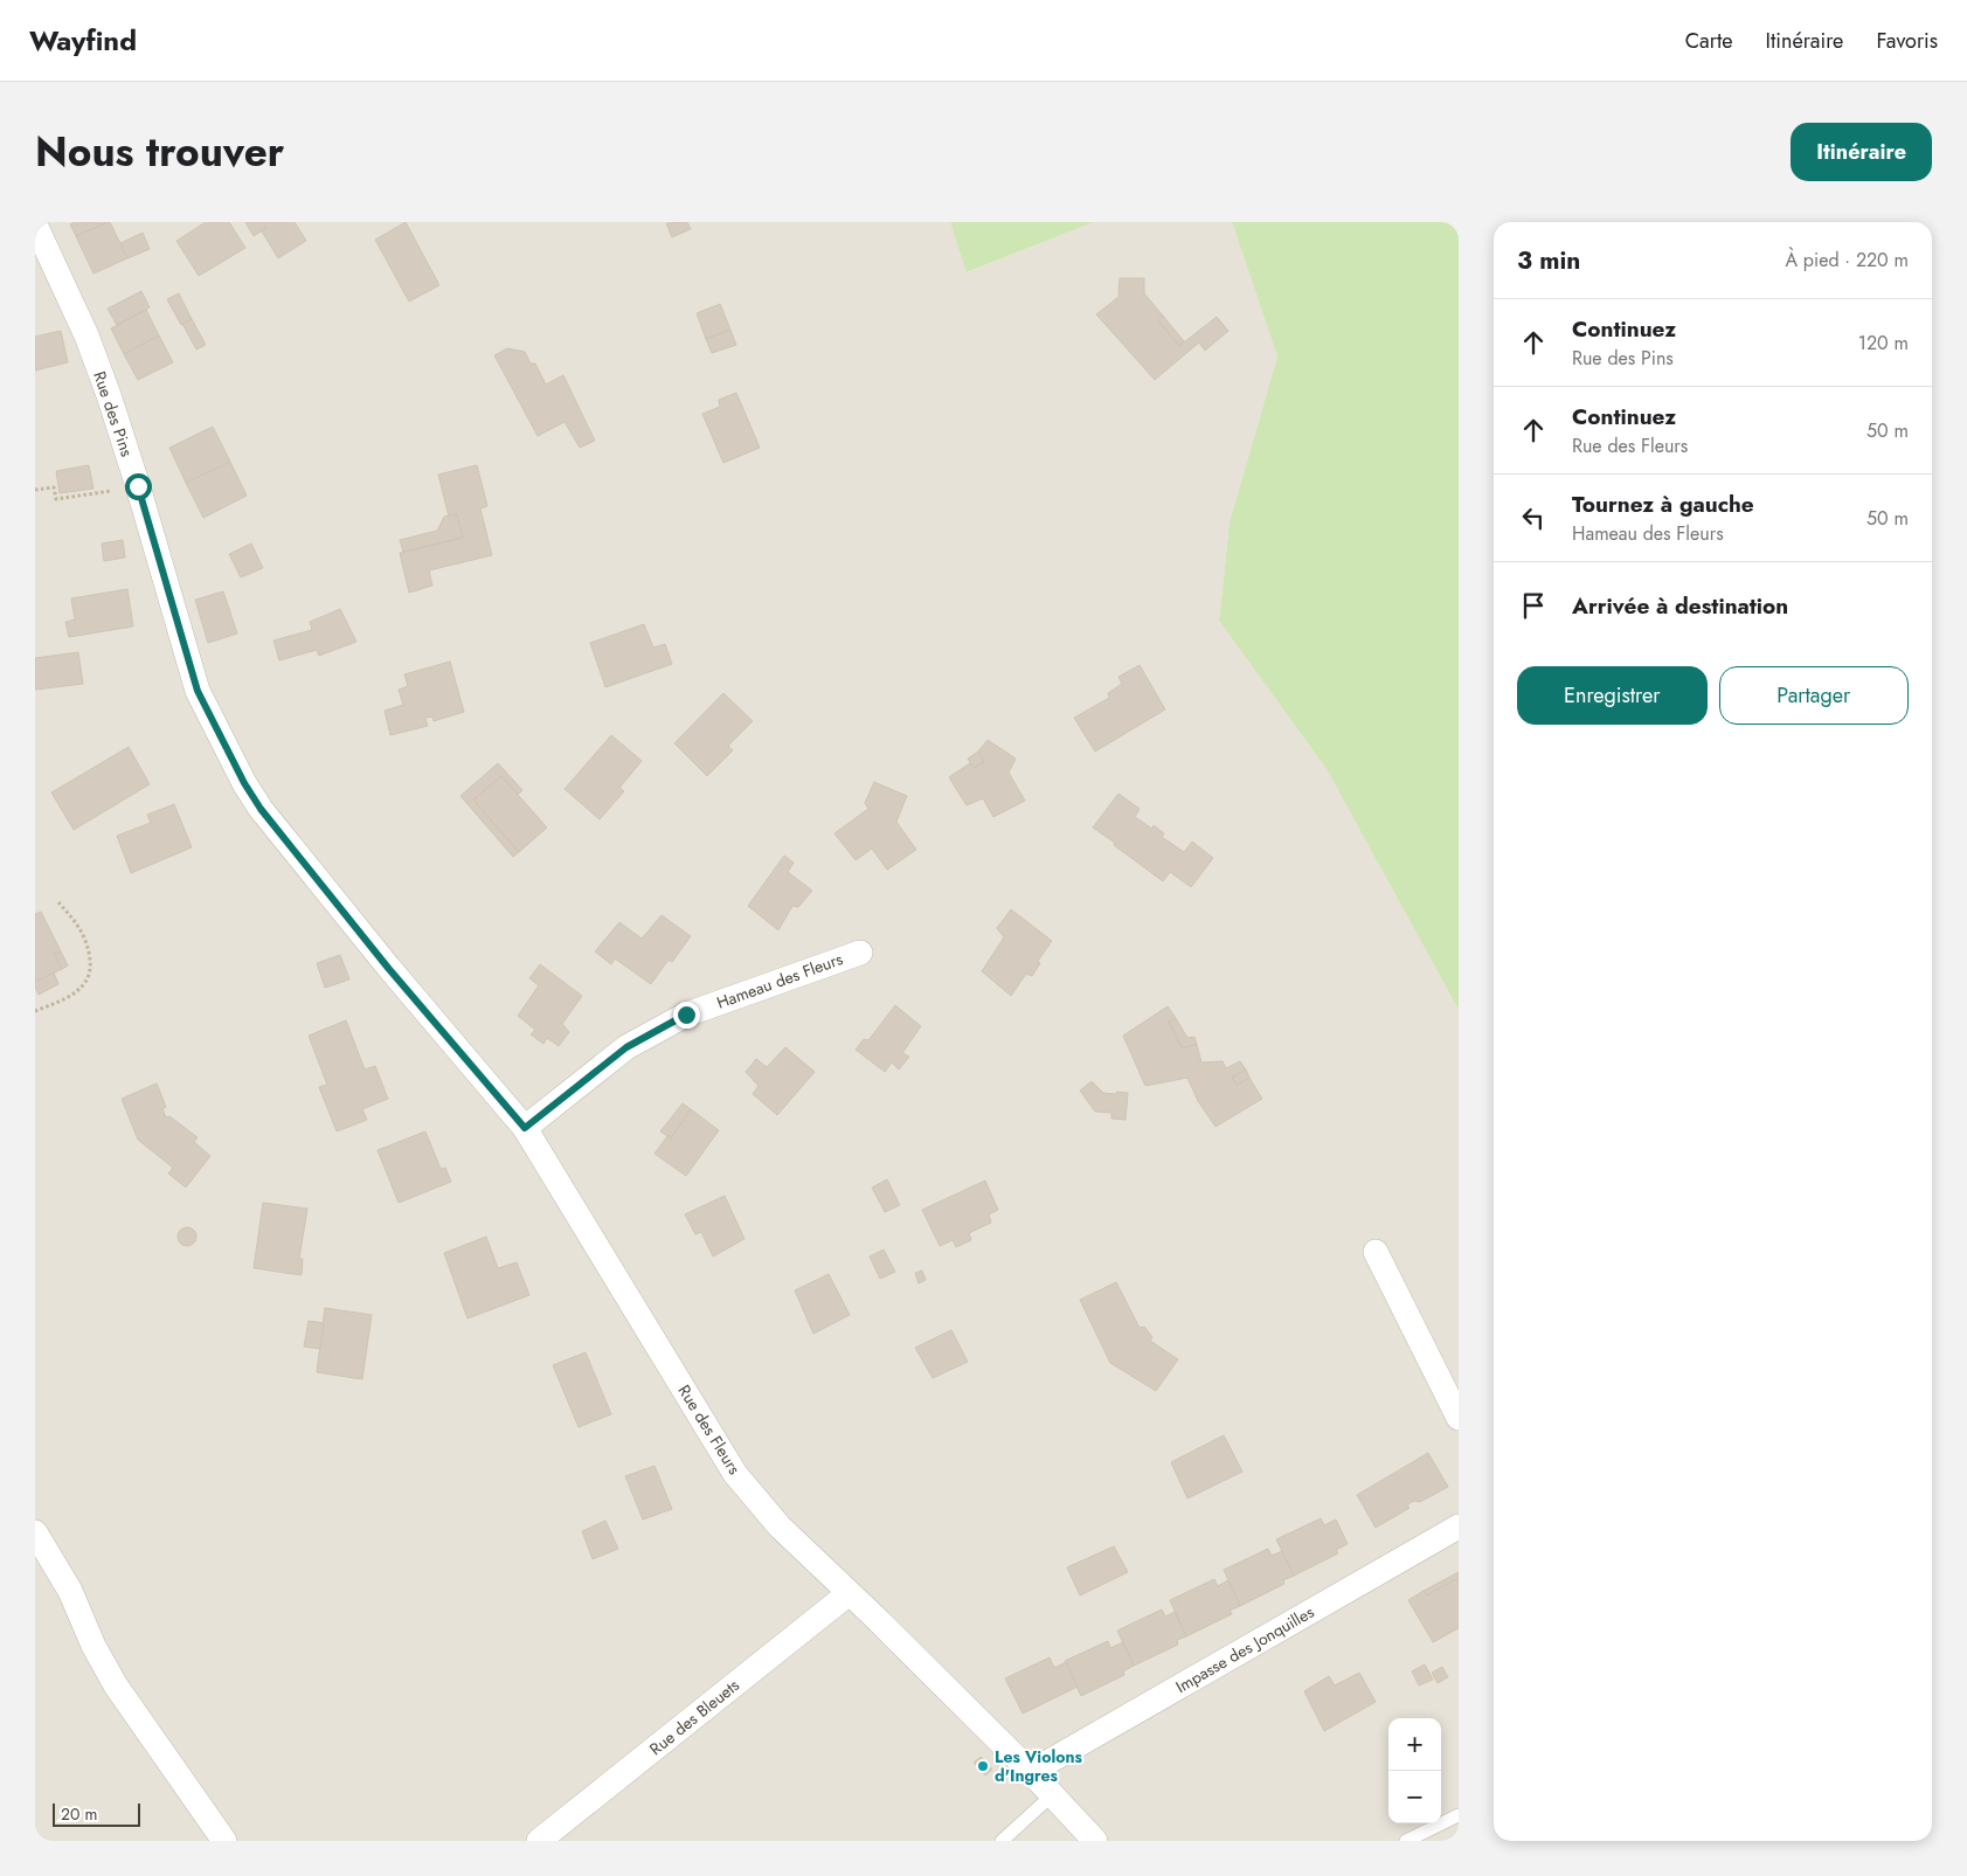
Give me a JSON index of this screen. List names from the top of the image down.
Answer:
{
  "streets": {
    "street": [
      "Rue des Pins",
      "Hameau des Fleurs",
      "Rue des Fleurs",
      "Impasse des Jonquilles",
      "Rue des Bleuets"
    ]
  },
  "crossings": [
    ["Rue des Pins", "Rue des Fleurs"],
    ["Hameau des Fleurs", "Rue des Fleurs"],
    ["Rue des Fleurs", "Impasse des Jonquilles"],
    ["Rue des Fleurs", "Rue des Bleuets"]
  ],
  "places": ["Les Violons d'Ingres"],
  "scale_bar": "20 m",
  "page": {
    "header": "Wayfind",
    "nav": ["Carte", "Itinéraire", "Favoris"],
    "title": "Nous trouver",
    "buttons": [
      "Itinéraire",
      ["Enregistrer", "Partager"]
    ],
    "heading": ["3 min", "À pied · 220 m"],
    "list": [
      ["Continuez", "Rue des Pins", "120 m"],
      ["Continuez", "Rue des Fleurs", "50 m"],
      ["Tournez à gauche", "Hameau des Fleurs", "50 m"],
      "Arrivée à destination"
    ],
    "map_buttons": ["+", "−"],
    "scale": "20 m"
  }
}
